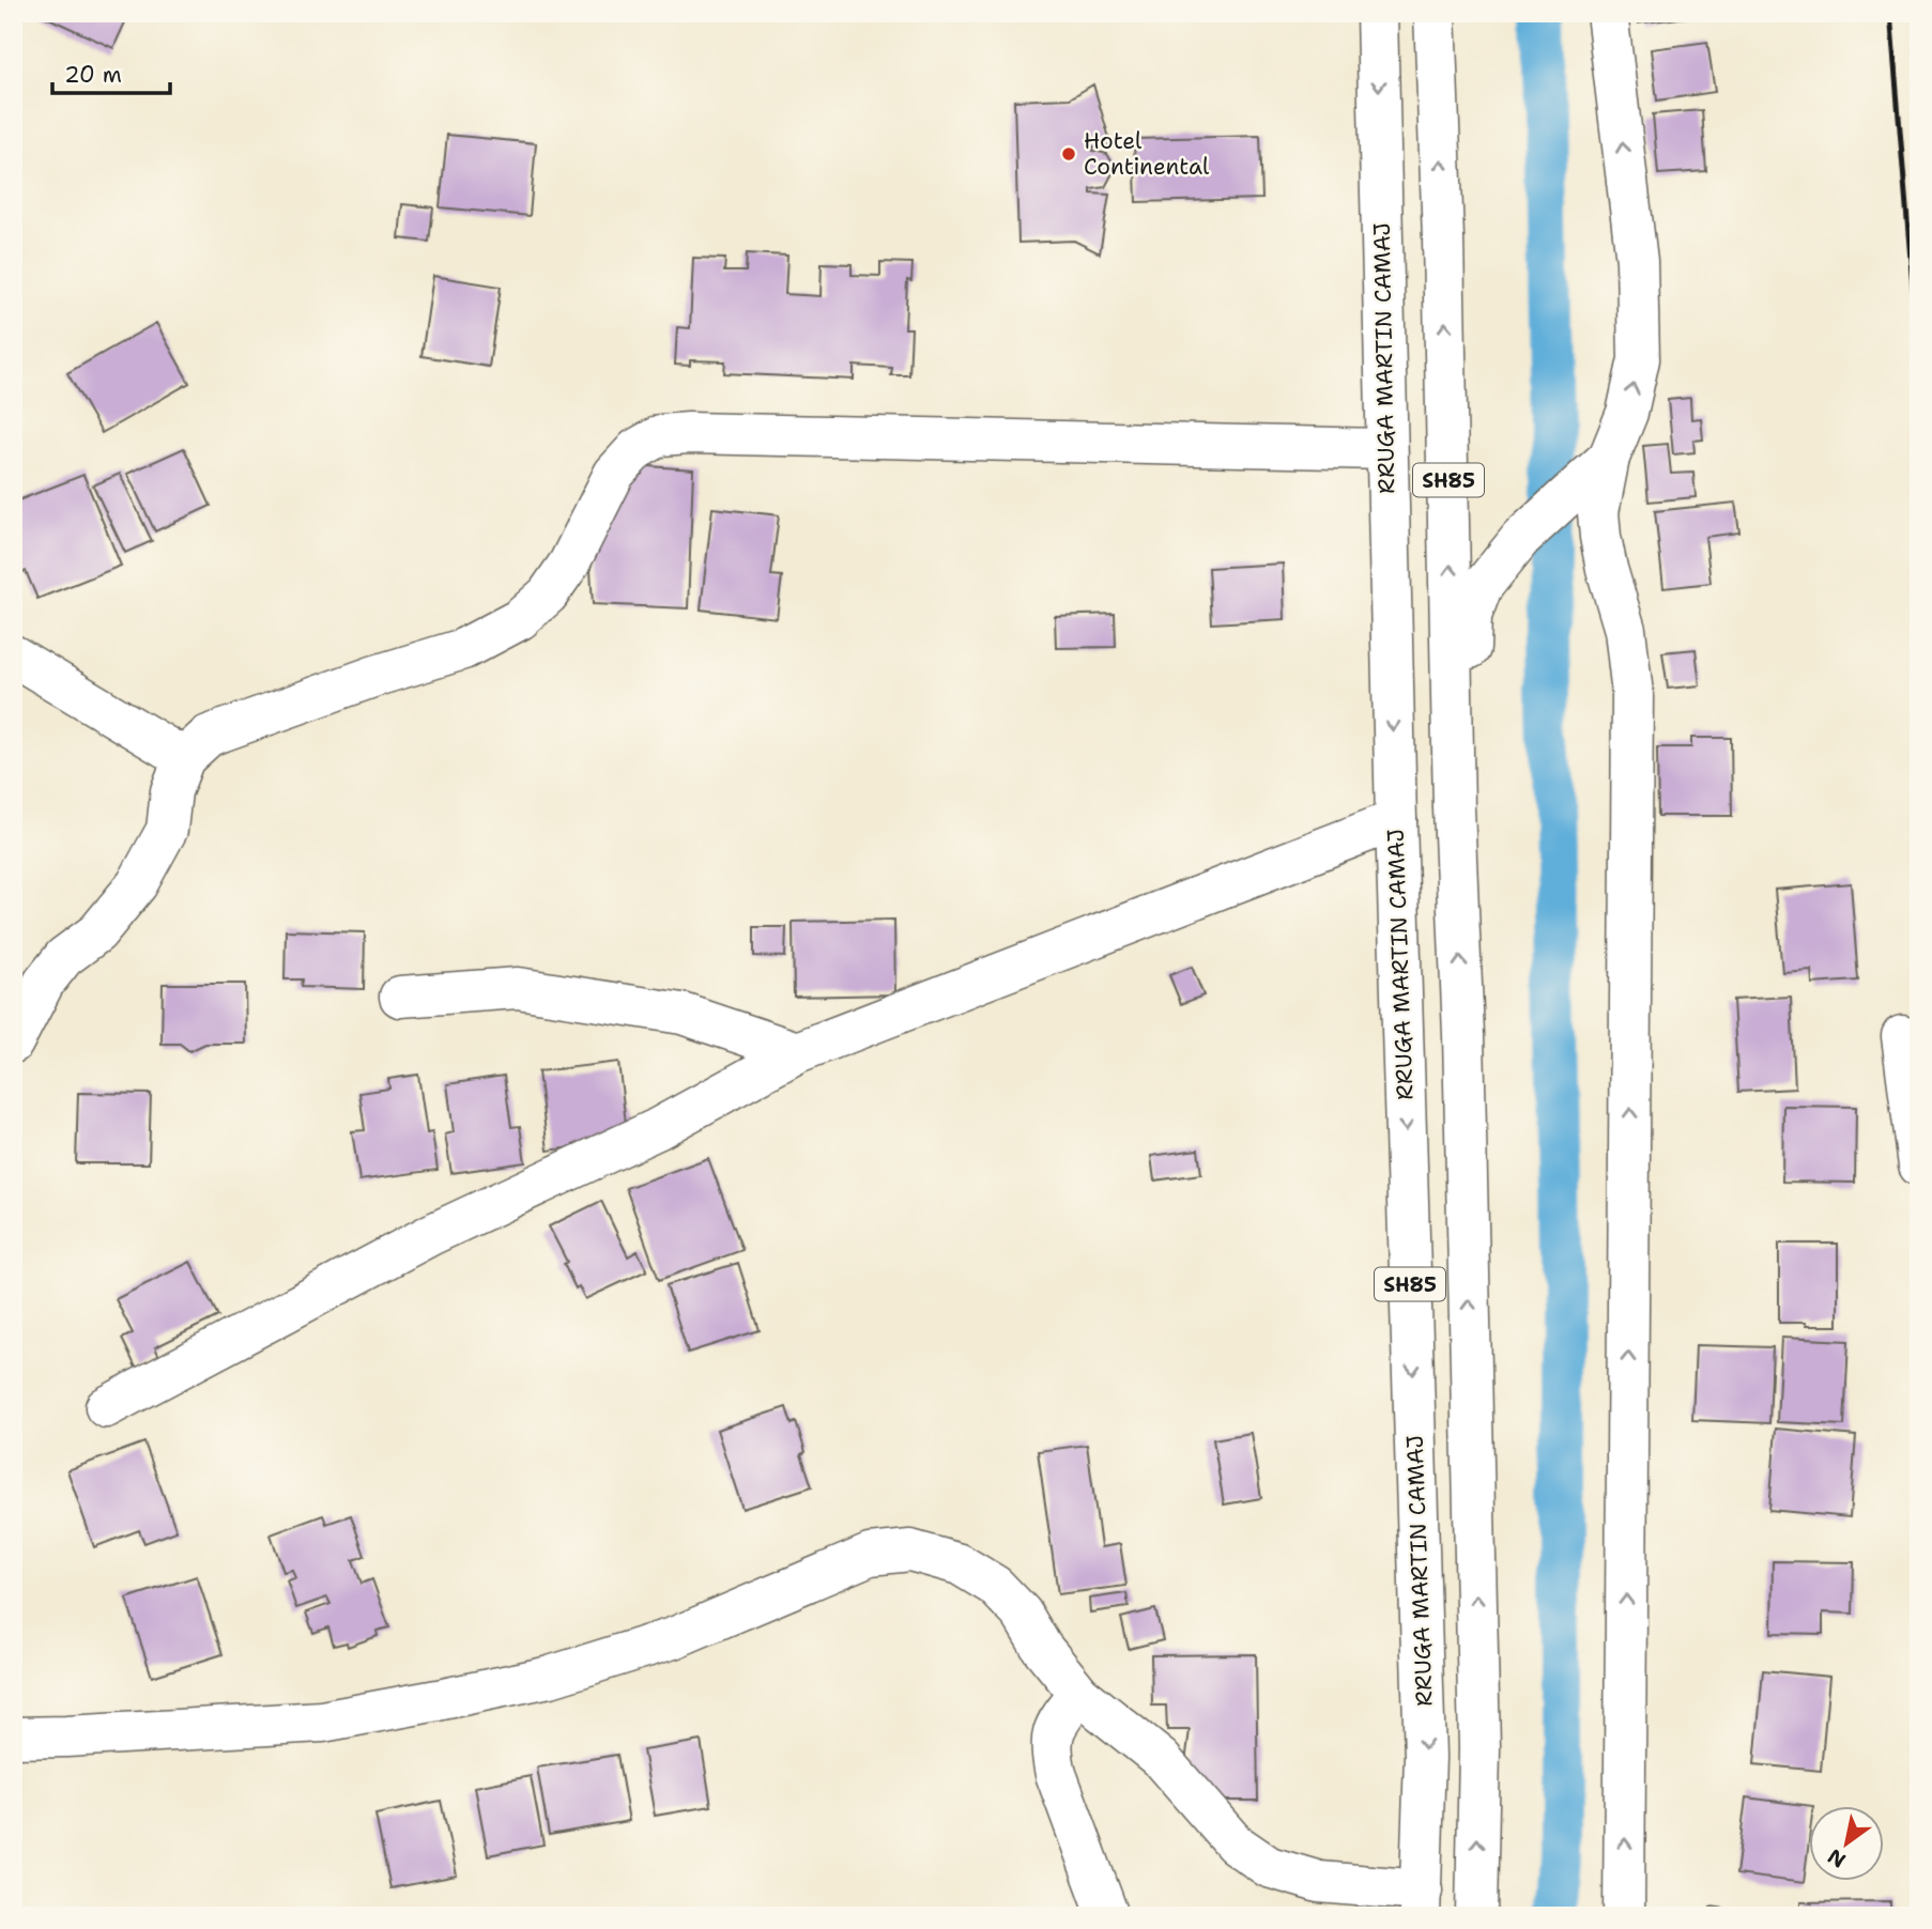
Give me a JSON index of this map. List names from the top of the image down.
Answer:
{
  "streets": {
    "main road": ["RRUGA MARTIN CAMAJ", "SH85"]
  },
  "places": ["Hotel Continental"],
  "scale_bar": "20 m",
  "north": "bottom left"
}
